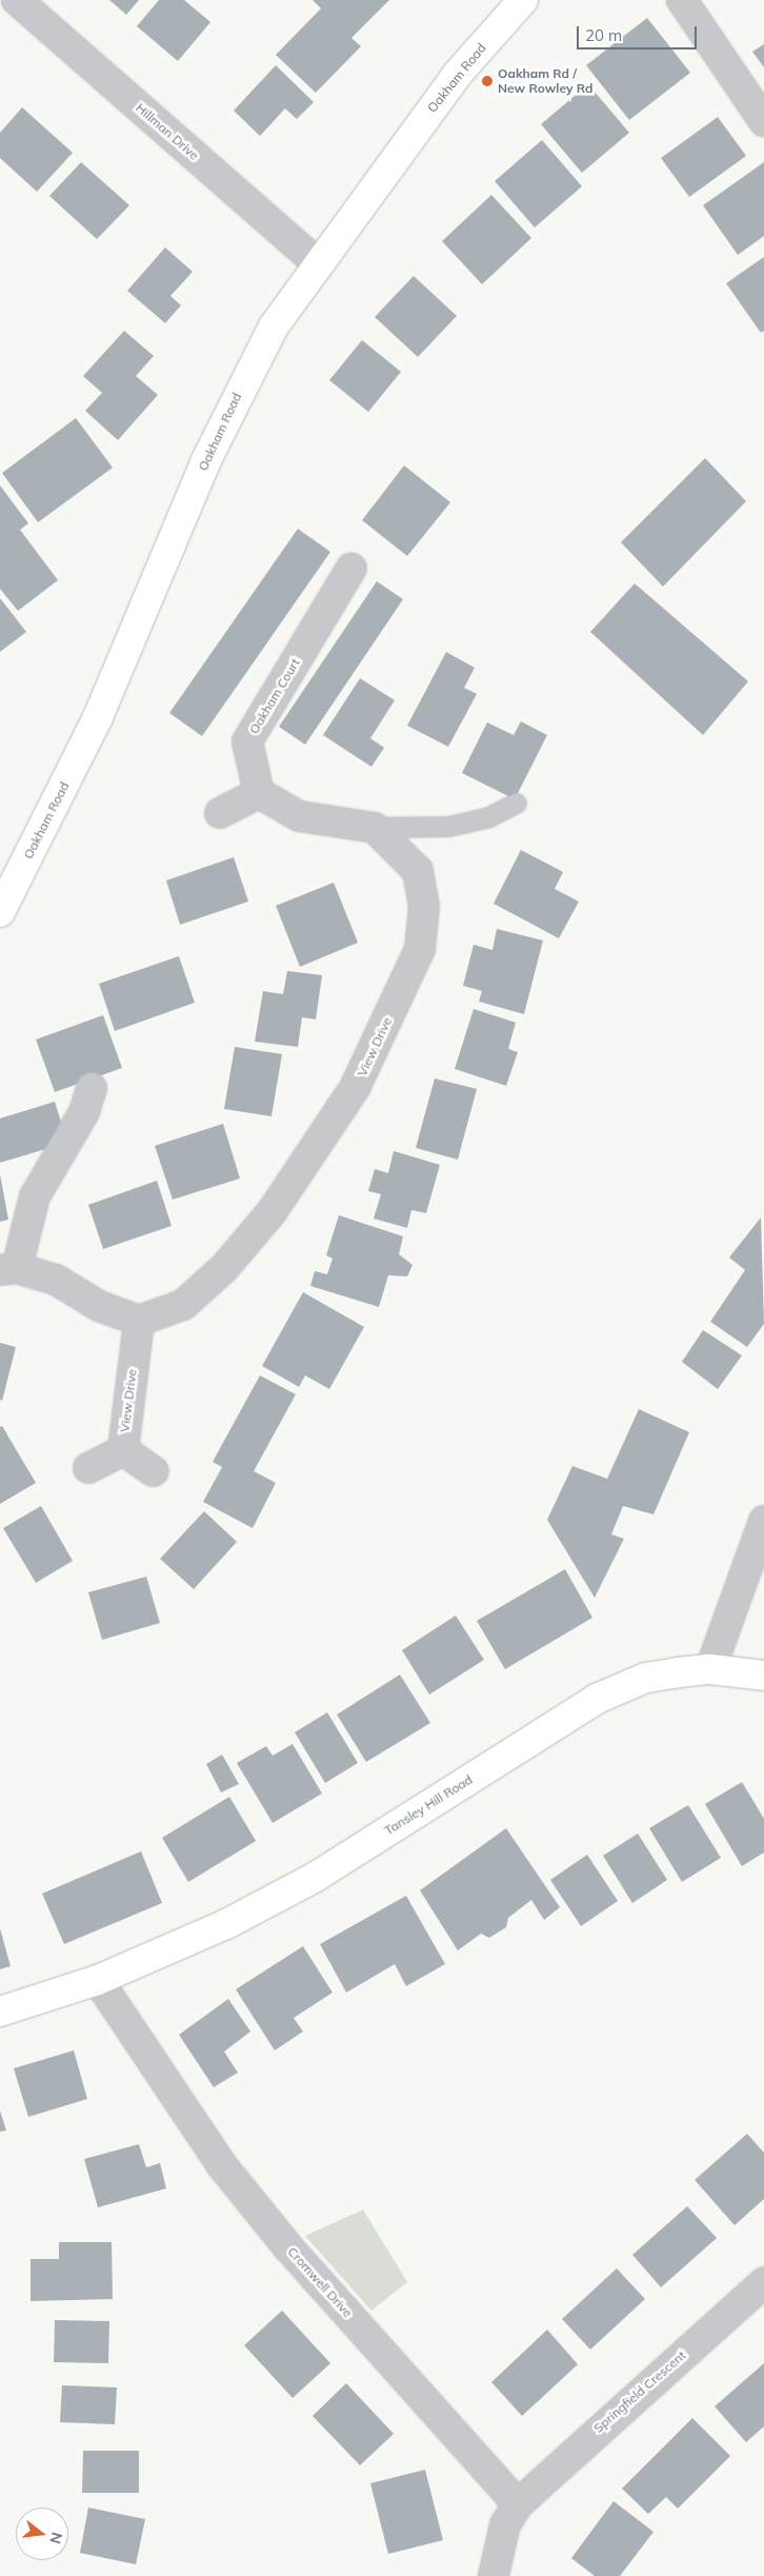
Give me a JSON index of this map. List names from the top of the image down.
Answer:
{
  "streets": {
    "street": [
      "Oakham Road",
      "Hillman Drive",
      "Oakham Court",
      "View Drive",
      "Tansley Hill Road",
      "Cromwell Drive",
      "Springfield Crescent"
    ]
  },
  "crossings": [
    ["Oakham Road", "Hillman Drive"],
    ["Tansley Hill Road", "Cromwell Drive"],
    ["Cromwell Drive", "Springfield Crescent"]
  ],
  "places": ["Oakham Rd / New Rowley Rd"],
  "scale_bar": "20 m",
  "north": "right"
}
